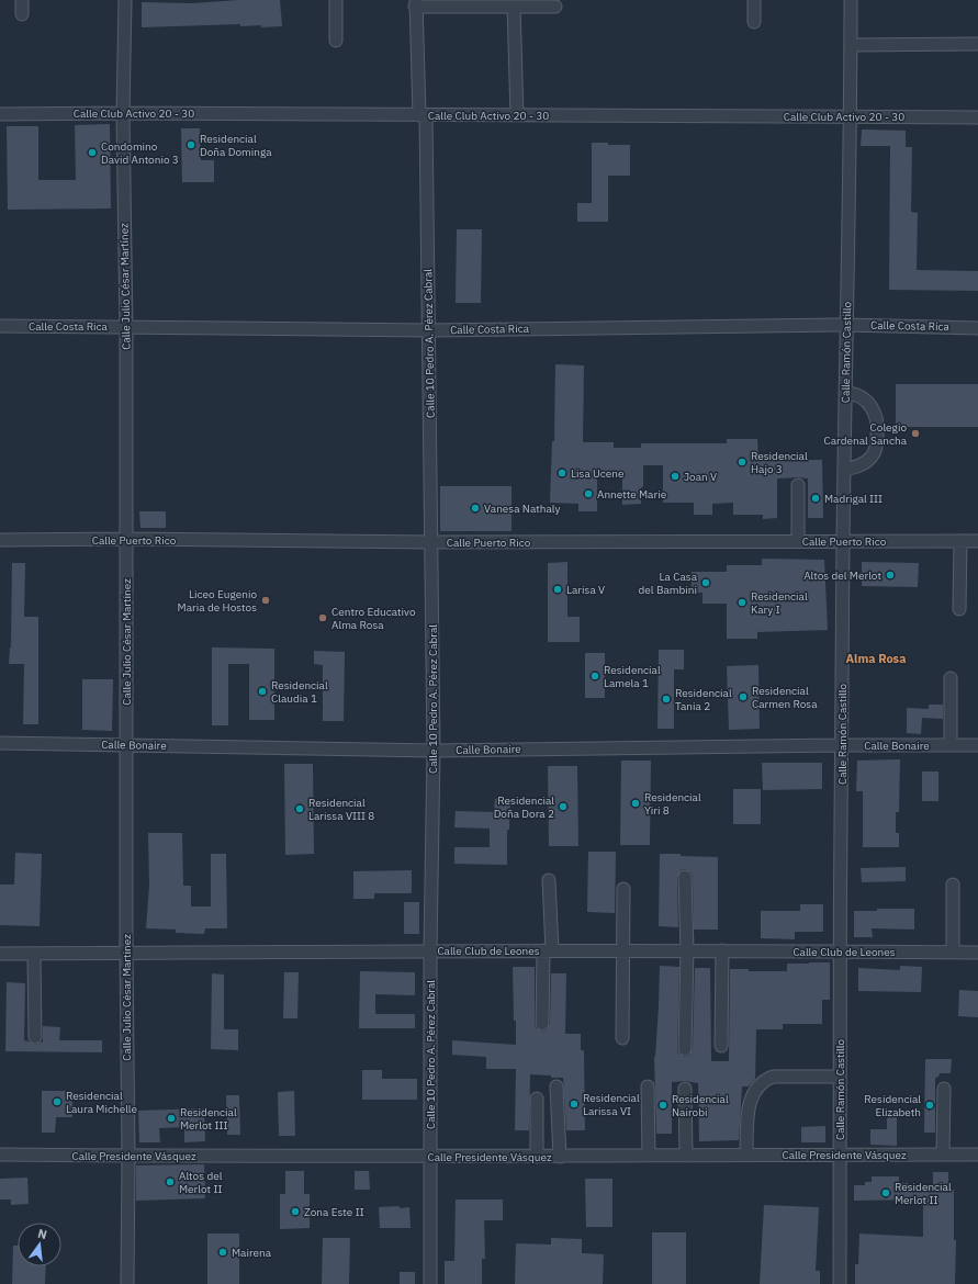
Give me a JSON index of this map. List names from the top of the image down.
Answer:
{
  "streets": {
    "street": [
      "Calle Club Activo 20 - 30",
      "Calle Julio César Martínez",
      "Calle Costa Rica",
      "Calle 10 Pedro A. Pérez Cabral",
      "Calle Ramón Castillo",
      "Calle Puerto Rico",
      "Calle Bonaire",
      "Calle Club de Leones",
      "Calle Presidente Vásquez"
    ]
  },
  "crossings": [
    ["Calle Club Activo 20 - 30", "Calle Julio César Martínez"],
    ["Calle Club Activo 20 - 30", "Calle 10 Pedro A. Pérez Cabral"],
    ["Calle Club Activo 20 - 30", "Calle Ramón Castillo"],
    ["Calle Julio César Martínez", "Calle Costa Rica"],
    ["Calle Julio César Martínez", "Calle Puerto Rico"],
    ["Calle Julio César Martínez", "Calle Bonaire"],
    ["Calle Julio César Martínez", "Calle Club de Leones"],
    ["Calle Julio César Martínez", "Calle Presidente Vásquez"],
    ["Calle Costa Rica", "Calle 10 Pedro A. Pérez Cabral"],
    ["Calle Costa Rica", "Calle Ramón Castillo"],
    ["Calle 10 Pedro A. Pérez Cabral", "Calle Puerto Rico"],
    ["Calle 10 Pedro A. Pérez Cabral", "Calle Bonaire"],
    ["Calle 10 Pedro A. Pérez Cabral", "Calle Club de Leones"],
    ["Calle 10 Pedro A. Pérez Cabral", "Calle Presidente Vásquez"],
    ["Calle Ramón Castillo", "Calle Puerto Rico"],
    ["Calle Ramón Castillo", "Calle Bonaire"],
    ["Calle Ramón Castillo", "Calle Club de Leones"],
    ["Calle Ramón Castillo", "Calle Presidente Vásquez"]
  ],
  "districts": ["Alma Rosa"],
  "places": [
    "Residencial Doña Dominga",
    "Condomino David Antonio 3",
    "Colegio Cardenal Sancha",
    "Residencial Hajo 3",
    "Lisa Ucene",
    "Joan V",
    "Annette Marie",
    "Madrigal III",
    "Vanesa Nathaly",
    "Altos del Merlot",
    "La Casa del Bambini",
    "Larisa V",
    "Liceo Eugenio Maria de Hostos",
    "Residencial Kary I",
    "Centro Educativo Alma Rosa",
    "Residencial Lamela 1",
    "Residencial Claudia 1",
    "Residencial Carmen Rosa",
    "Residencial Tania 2",
    "Residencial Yiri 8",
    "Residencial Doña Dora 2",
    "Residencial Larissa VIII 8",
    "Residencial Laura Michelle",
    "Residencial Larissa VI",
    "Residencial Nairobi",
    "Residencial Elizabeth",
    "Residencial Merlot III",
    "Altos del Merlot II",
    "Residencial Merlot II",
    "Zona Este II",
    "Mairena"
  ],
  "north": "top"
}
